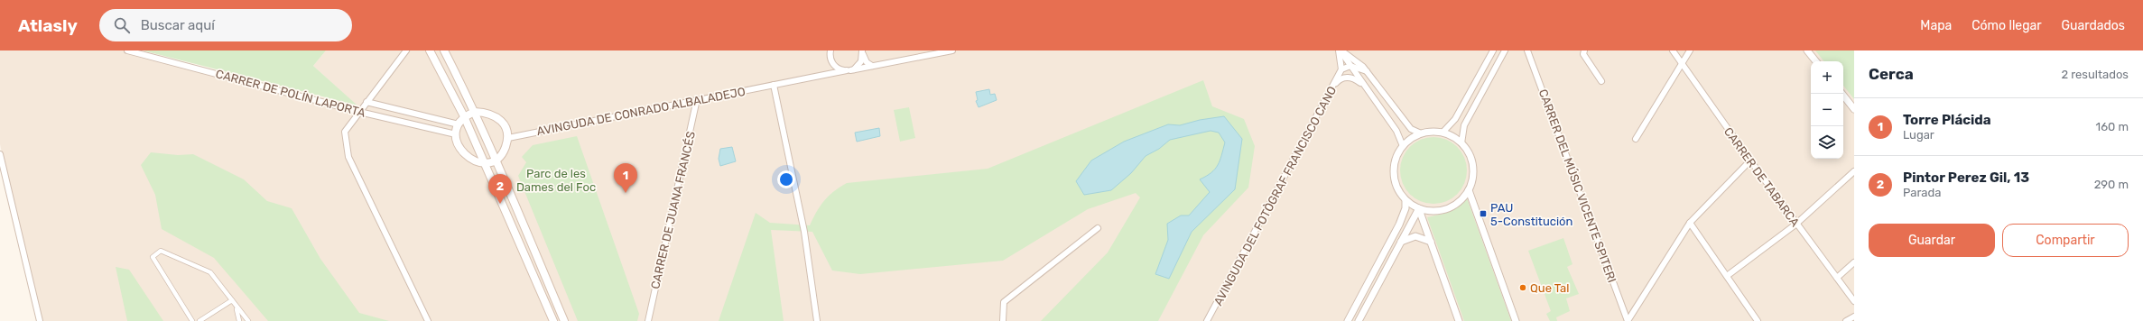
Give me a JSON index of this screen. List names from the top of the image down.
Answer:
{
  "streets": {
    "street": [
      "CARRER DE POLÍN LAPORTA",
      "AVINGUDA DE CONRADO ALBALADEJO",
      "CARRER DE TABARCA",
      "CARRER DEL MÚSIC VICENTE SPITERI",
      "AVINGUDA DEL FOTÒGRAF FRANCISCO CANO",
      "CARRER DE JUANA FRANCÉS"
    ]
  },
  "crossings": [
    ["AVINGUDA DE CONRADO ALBALADEJO", "CARRER DE JUANA FRANCÉS"]
  ],
  "parks": ["Parc de les Dames del Foc"],
  "places": {
    "transit": ["PAU 5-Constitución"],
    "other": ["Que Tal"]
  },
  "page": {
    "header": "Atlasly",
    "search": "Buscar aquí",
    "nav": ["Mapa", "Cómo llegar", "Guardados"],
    "heading": ["Cerca", "2 resultados"],
    "map_buttons": ["+", "−"],
    "list": [
      {
        "mark": "1",
        "name": "Torre Plácida",
        "note": "Lugar",
        "value": "160 m"
      },
      {
        "mark": "2",
        "name": "Pintor Perez Gil, 13",
        "note": "Parada",
        "value": "290 m"
      }
    ],
    "pins": ["1", "2"],
    "buttons": ["Guardar", "Compartir"]
  }
}
